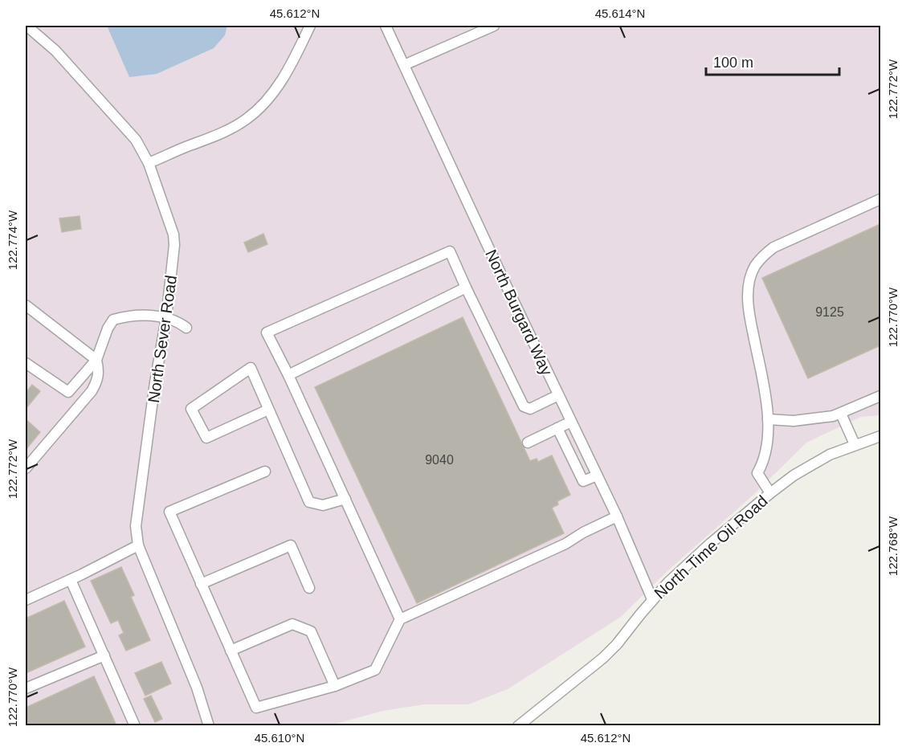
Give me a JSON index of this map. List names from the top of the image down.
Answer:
{
  "streets": {
    "street": ["North Burgard Way", "North Sever Road", "North Time Oil Road"]
  },
  "crossings": [
    ["North Burgard Way", "North Time Oil Road"]
  ],
  "house_numbers": ["9125", "9040"],
  "scale_bar": "100 m",
  "coordinates": [
    "45.612°N",
    "45.614°N",
    "122.772°W",
    "122.774°W",
    "122.770°W",
    "122.768°W",
    "45.610°N"
  ]
}
